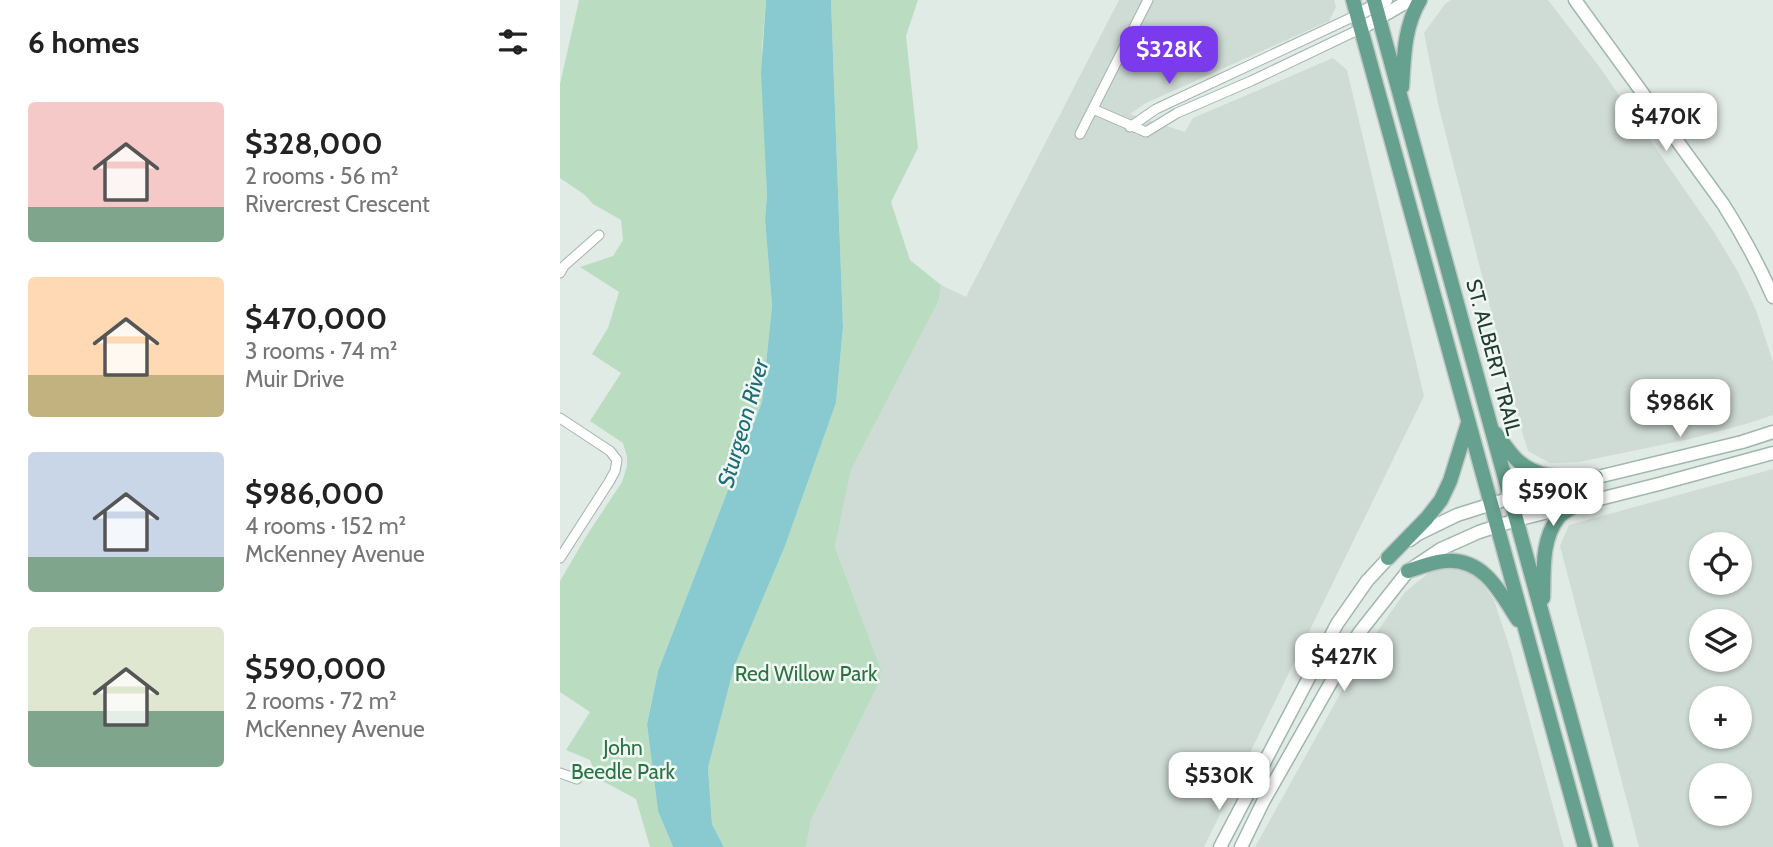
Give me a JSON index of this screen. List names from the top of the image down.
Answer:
{
  "streets": {
    "main road": ["ST. ALBERT TRAIL"]
  },
  "water": ["Sturgeon River"],
  "parks": ["Red Willow Park", "John Beedle Park"],
  "page": {
    "heading": "6 homes",
    "price": [
      "$328K",
      "$470K",
      "$986K",
      "$590K",
      "$427K",
      "$530K"
    ],
    "list": [
      {
        "name": "$328,000",
        "note": "2 rooms · 56 m² · Rivercrest Crescent"
      },
      {
        "name": "$470,000",
        "note": "3 rooms · 74 m² · Muir Drive"
      },
      {
        "name": "$986,000",
        "note": "4 rooms · 152 m² · McKenney Avenue"
      },
      {
        "name": "$590,000",
        "note": "2 rooms · 72 m² · McKenney Avenue"
      }
    ],
    "map_buttons": ["+", "−"]
  }
}
